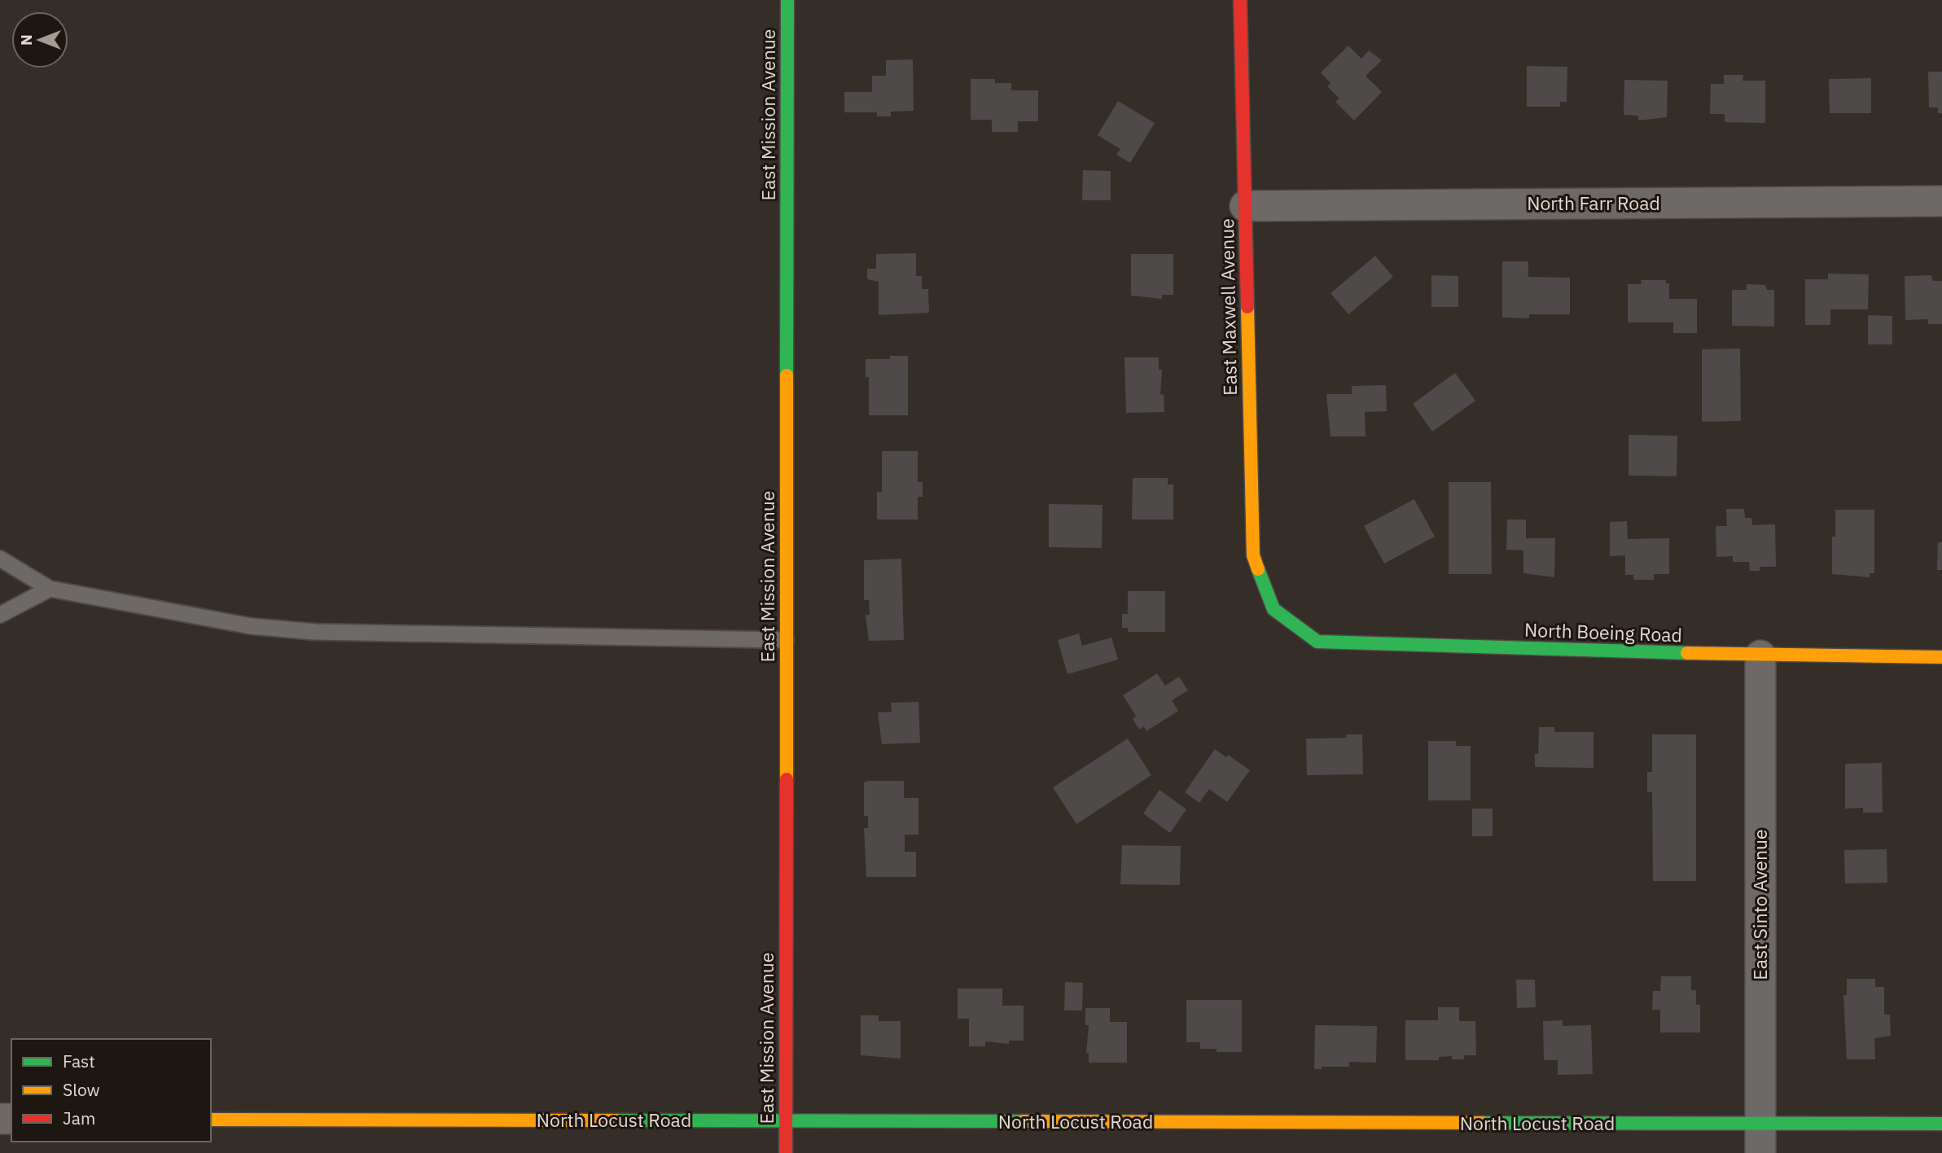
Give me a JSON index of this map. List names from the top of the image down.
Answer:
{
  "streets": {
    "street": [
      "East Mission Avenue",
      "North Farr Road",
      "East Maxwell Avenue",
      "North Boeing Road",
      "East Sinto Avenue",
      "North Locust Road"
    ]
  },
  "crossings": [
    ["East Mission Avenue", "North Locust Road"],
    ["North Farr Road", "East Maxwell Avenue"],
    ["East Maxwell Avenue", "North Boeing Road"],
    ["North Boeing Road", "East Sinto Avenue"],
    ["East Sinto Avenue", "North Locust Road"]
  ],
  "legend": ["Fast", "Slow", "Jam"],
  "north": "left"
}
